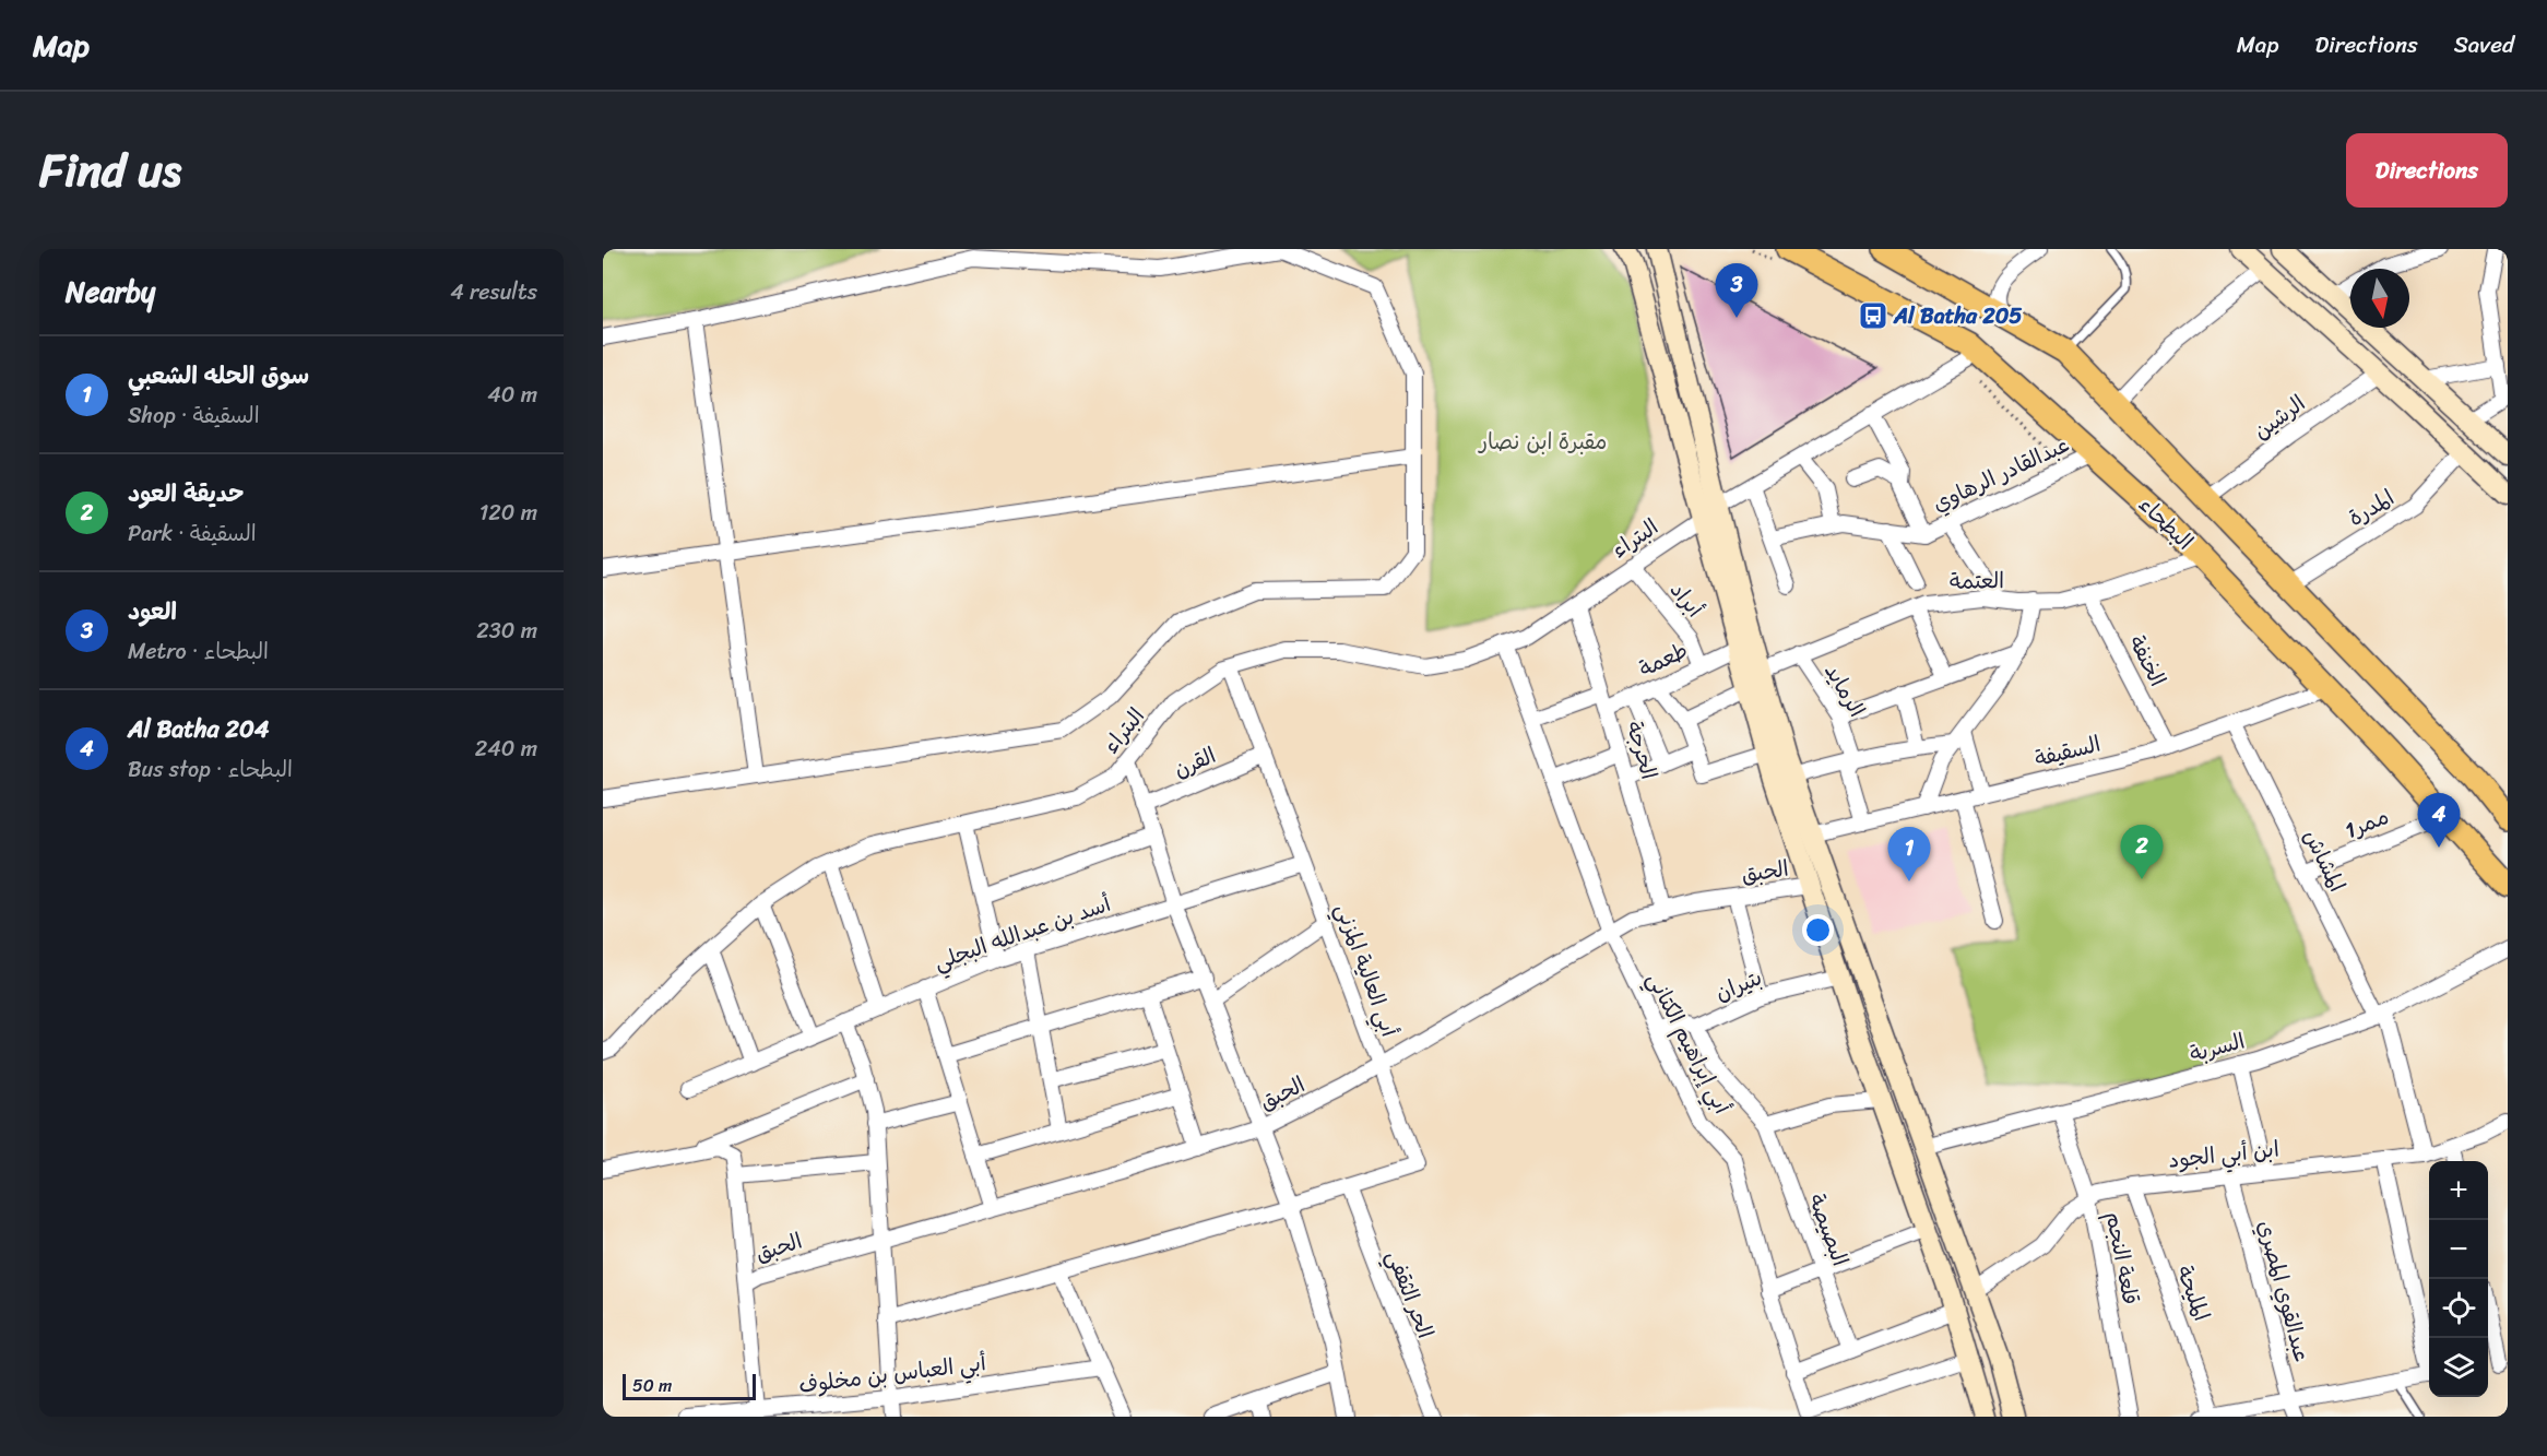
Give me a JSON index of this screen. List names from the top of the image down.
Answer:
{
  "streets": {
    "main road": ["البطحاء"],
    "street": [
      "الرشين",
      "عبدالقادر الرهاوي",
      "المدرة",
      "البتراء",
      "العتمة",
      "أبراد",
      "طعمة",
      "الخنفة",
      "الرمايد",
      "الحرجة",
      "السقيفة",
      "القرن",
      "ممر1",
      "المشاش",
      "الحبق",
      "أسد بن عبدالله البجلي",
      "أبي العالية المزني",
      "بتيران",
      "أبي إبراهيم الكتاني",
      "السربة",
      "ابن أبي الجود",
      "البصيصة",
      "قلعة النجم",
      "عبدالقوي المصري",
      "المليحة",
      "الحر الثقفي",
      "أبي العباس بن مخلوف"
    ]
  },
  "crossings": [
    ["عبدالقادر الرهاوي", "البطحاء"],
    ["البطحاء", "العتمة"],
    ["البطحاء", "السقيفة"],
    ["البطحاء", "ممر1"],
    ["البتراء", "أبراد"],
    ["البتراء", "الحرجة"],
    ["البتراء", "أبي العالية المزني"],
    ["البتراء", "أبي إبراهيم الكتاني"],
    ["العتمة", "الخنفة"],
    ["العتمة", "الرمايد"],
    ["أبراد", "طعمة"],
    ["طعمة", "الحرجة"],
    ["الخنفة", "السقيفة"],
    ["الرمايد", "السقيفة"],
    ["الحرجة", "الحبق"],
    ["السقيفة", "المشاش"],
    ["القرن", "أبي العالية المزني"],
    ["ممر1", "المشاش"],
    ["المشاش", "السربة"],
    ["المشاش", "ابن أبي الجود"],
    ["الحبق", "أبي العالية المزني"],
    ["الحبق", "أبي إبراهيم الكتاني"],
    ["أسد بن عبدالله البجلي", "أبي العالية المزني"],
    ["أبي العالية المزني", "الحر الثقفي"],
    ["بتيران", "أبي إبراهيم الكتاني"],
    ["بتيران", "البصيصة"],
    ["السربة", "قلعة النجم"],
    ["ابن أبي الجود", "قلعة النجم"],
    ["ابن أبي الجود", "عبدالقوي المصري"],
    ["ابن أبي الجود", "المليحة"]
  ],
  "parks": ["مقبرة ابن نصار"],
  "places": {
    "bus stop": ["Al Batha 205"]
  },
  "scale_bar": "50 m",
  "north": "bottom",
  "page": {
    "header": "Map",
    "nav": ["Map", "Directions", "Saved"],
    "title": "Find us",
    "buttons": "Directions",
    "heading": ["Nearby", "4 results"],
    "pins": [
      "3",
      "4",
      "2",
      "1"
    ],
    "list": [
      {
        "mark": "1",
        "name": "سوق الحله الشعبي",
        "note": "Shop · السقيفة",
        "value": "40 m"
      },
      {
        "mark": "2",
        "name": "حديقة العود",
        "note": "Park · السقيفة",
        "value": "120 m"
      },
      {
        "mark": "3",
        "name": "العود",
        "note": "Metro · البطحاء",
        "value": "230 m"
      },
      {
        "mark": "4",
        "name": "Al Batha 204",
        "note": "Bus stop · البطحاء",
        "value": "240 m"
      }
    ],
    "map_buttons": ["+", "−"],
    "scale": "50 m"
  }
}
